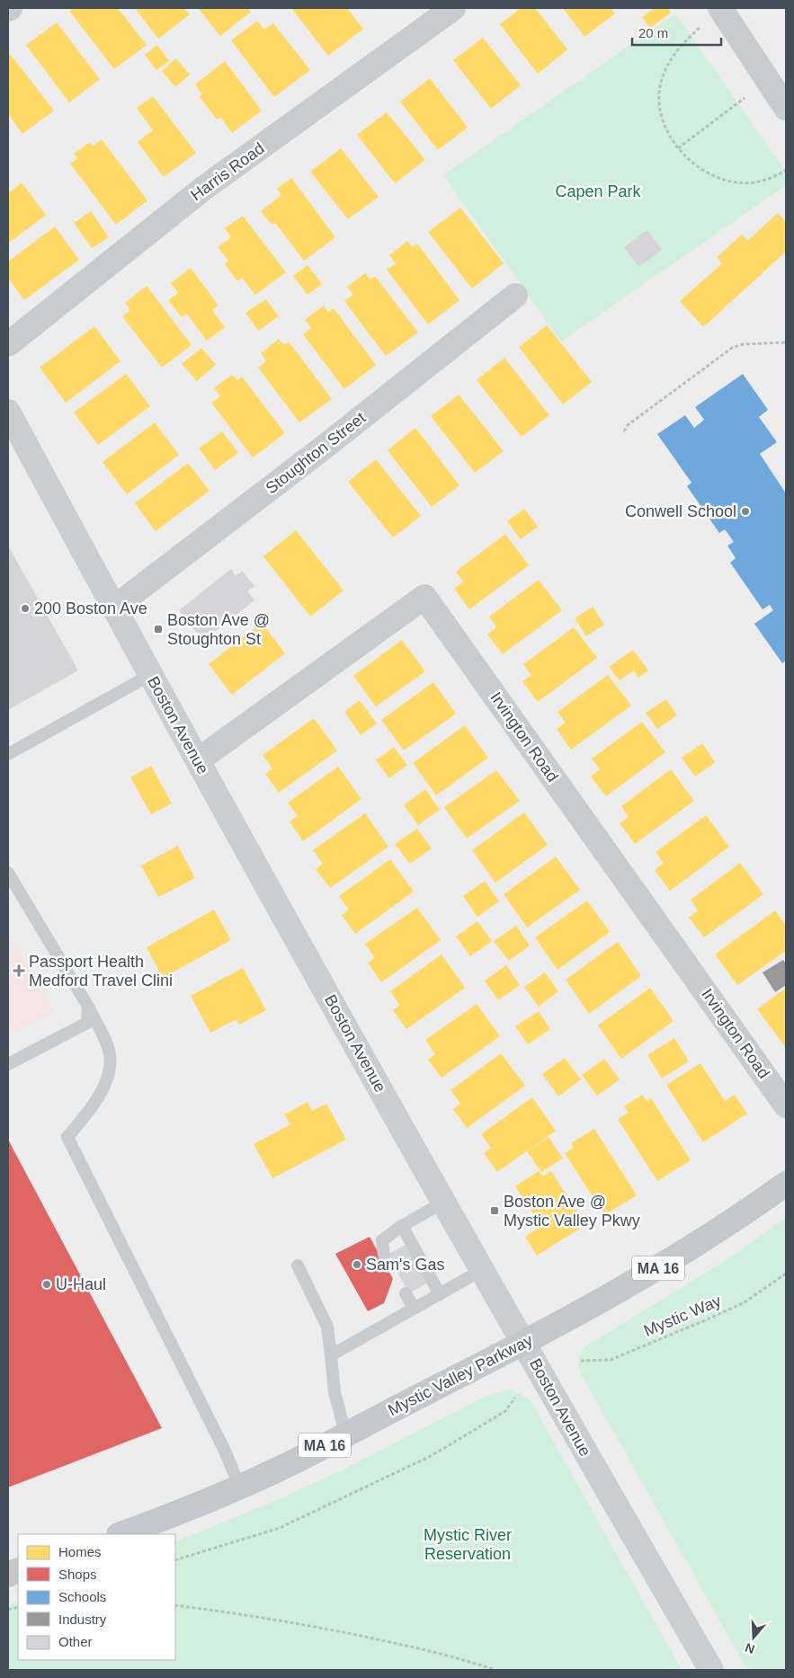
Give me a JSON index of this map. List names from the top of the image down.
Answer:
{
  "streets": {
    "main road": ["Boston Avenue", "MA 16", "Mystic Valley Parkway"],
    "street": ["Harris Road", "Stoughton Street", "Irvington Road"],
    "path": ["Mystic Way"]
  },
  "crossings": [
    ["Stoughton Street", "Boston Avenue"],
    ["Boston Avenue", "Irvington Road"],
    ["Boston Avenue", "Mystic Valley Parkway"]
  ],
  "parks": ["Capen Park", "Mystic River Reservation"],
  "places": {
    "other": [
      "Conwell School",
      "200 Boston Ave",
      "Sam's Gas",
      "U-Haul"
    ],
    "transit": ["Boston Ave @ Stoughton St", "Boston Ave @ Mystic Valley Pkwy"],
    "health": ["Passport Health Medford Travel Clini"]
  },
  "legend": [
    "Homes",
    "Shops",
    "Schools",
    "Industry",
    "Other"
  ],
  "scale_bar": "20 m",
  "north": "bottom"
}
